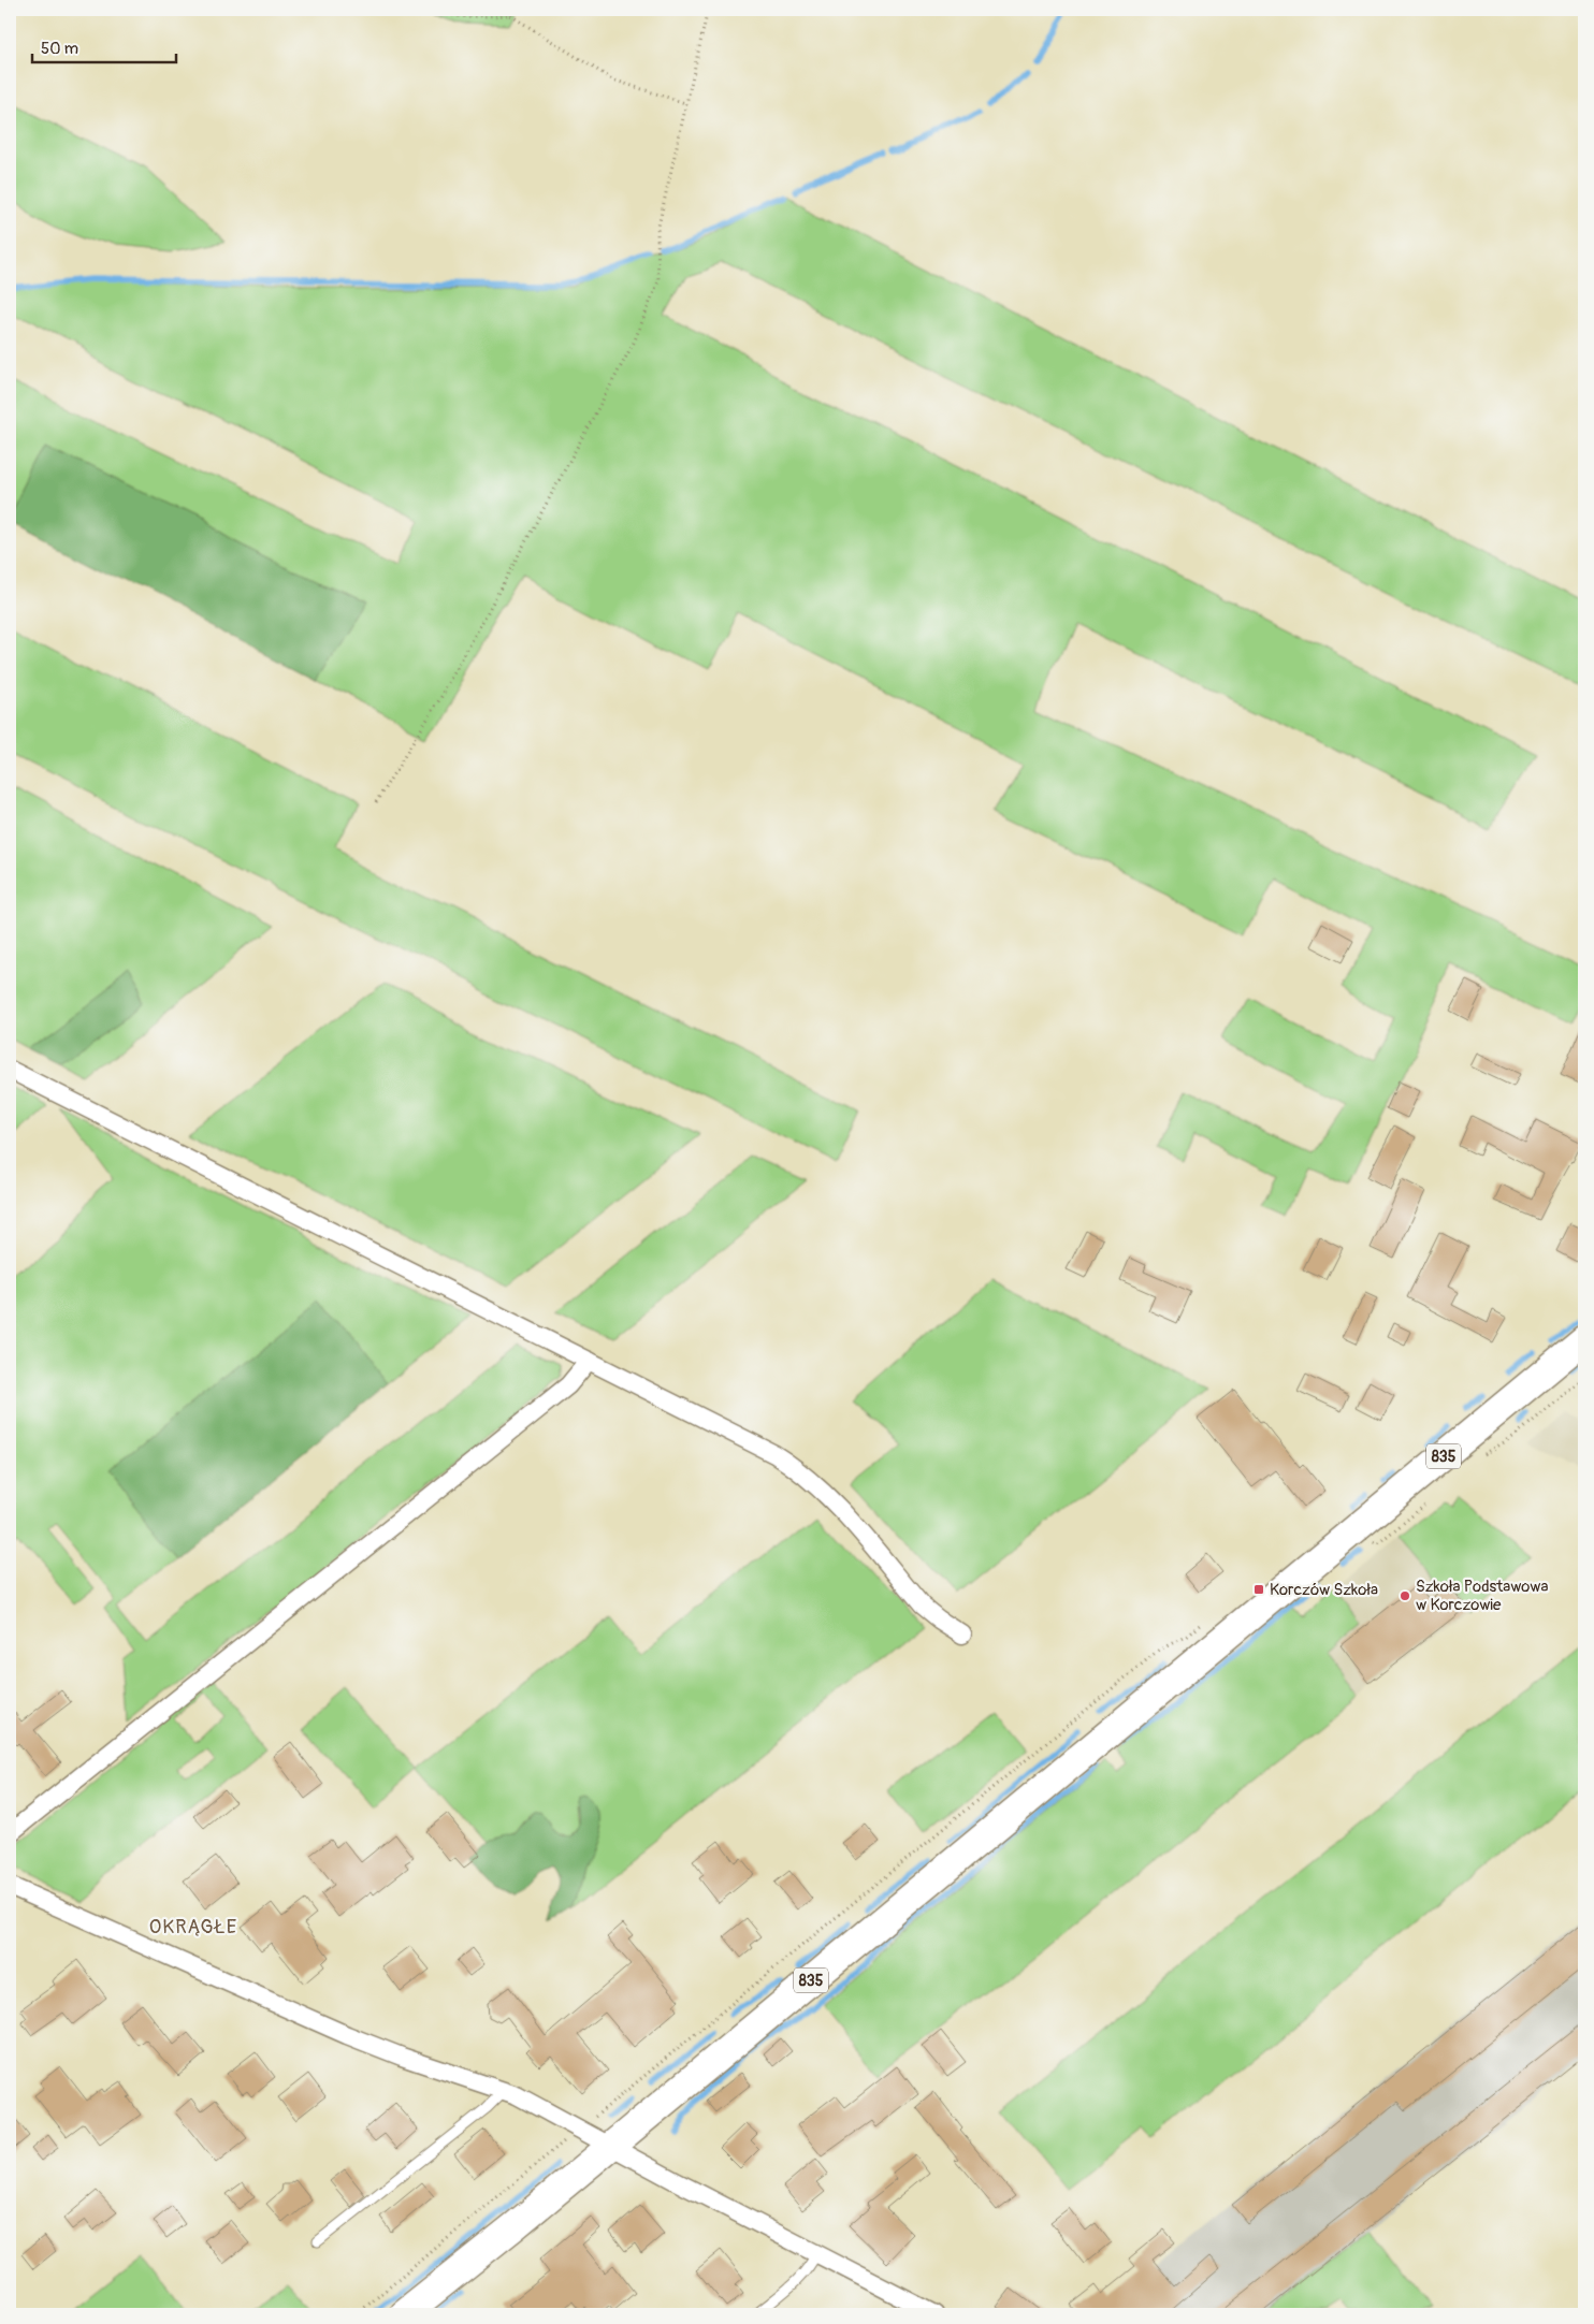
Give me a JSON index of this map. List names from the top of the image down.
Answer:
{
  "streets": {
    "main road": ["835"]
  },
  "districts": ["OKRĄGŁE"],
  "places": {
    "transit": ["Korczów Szkoła"],
    "other": ["Szkoła Podstawowa w Korczowie"]
  },
  "scale_bar": "50 m"
}
